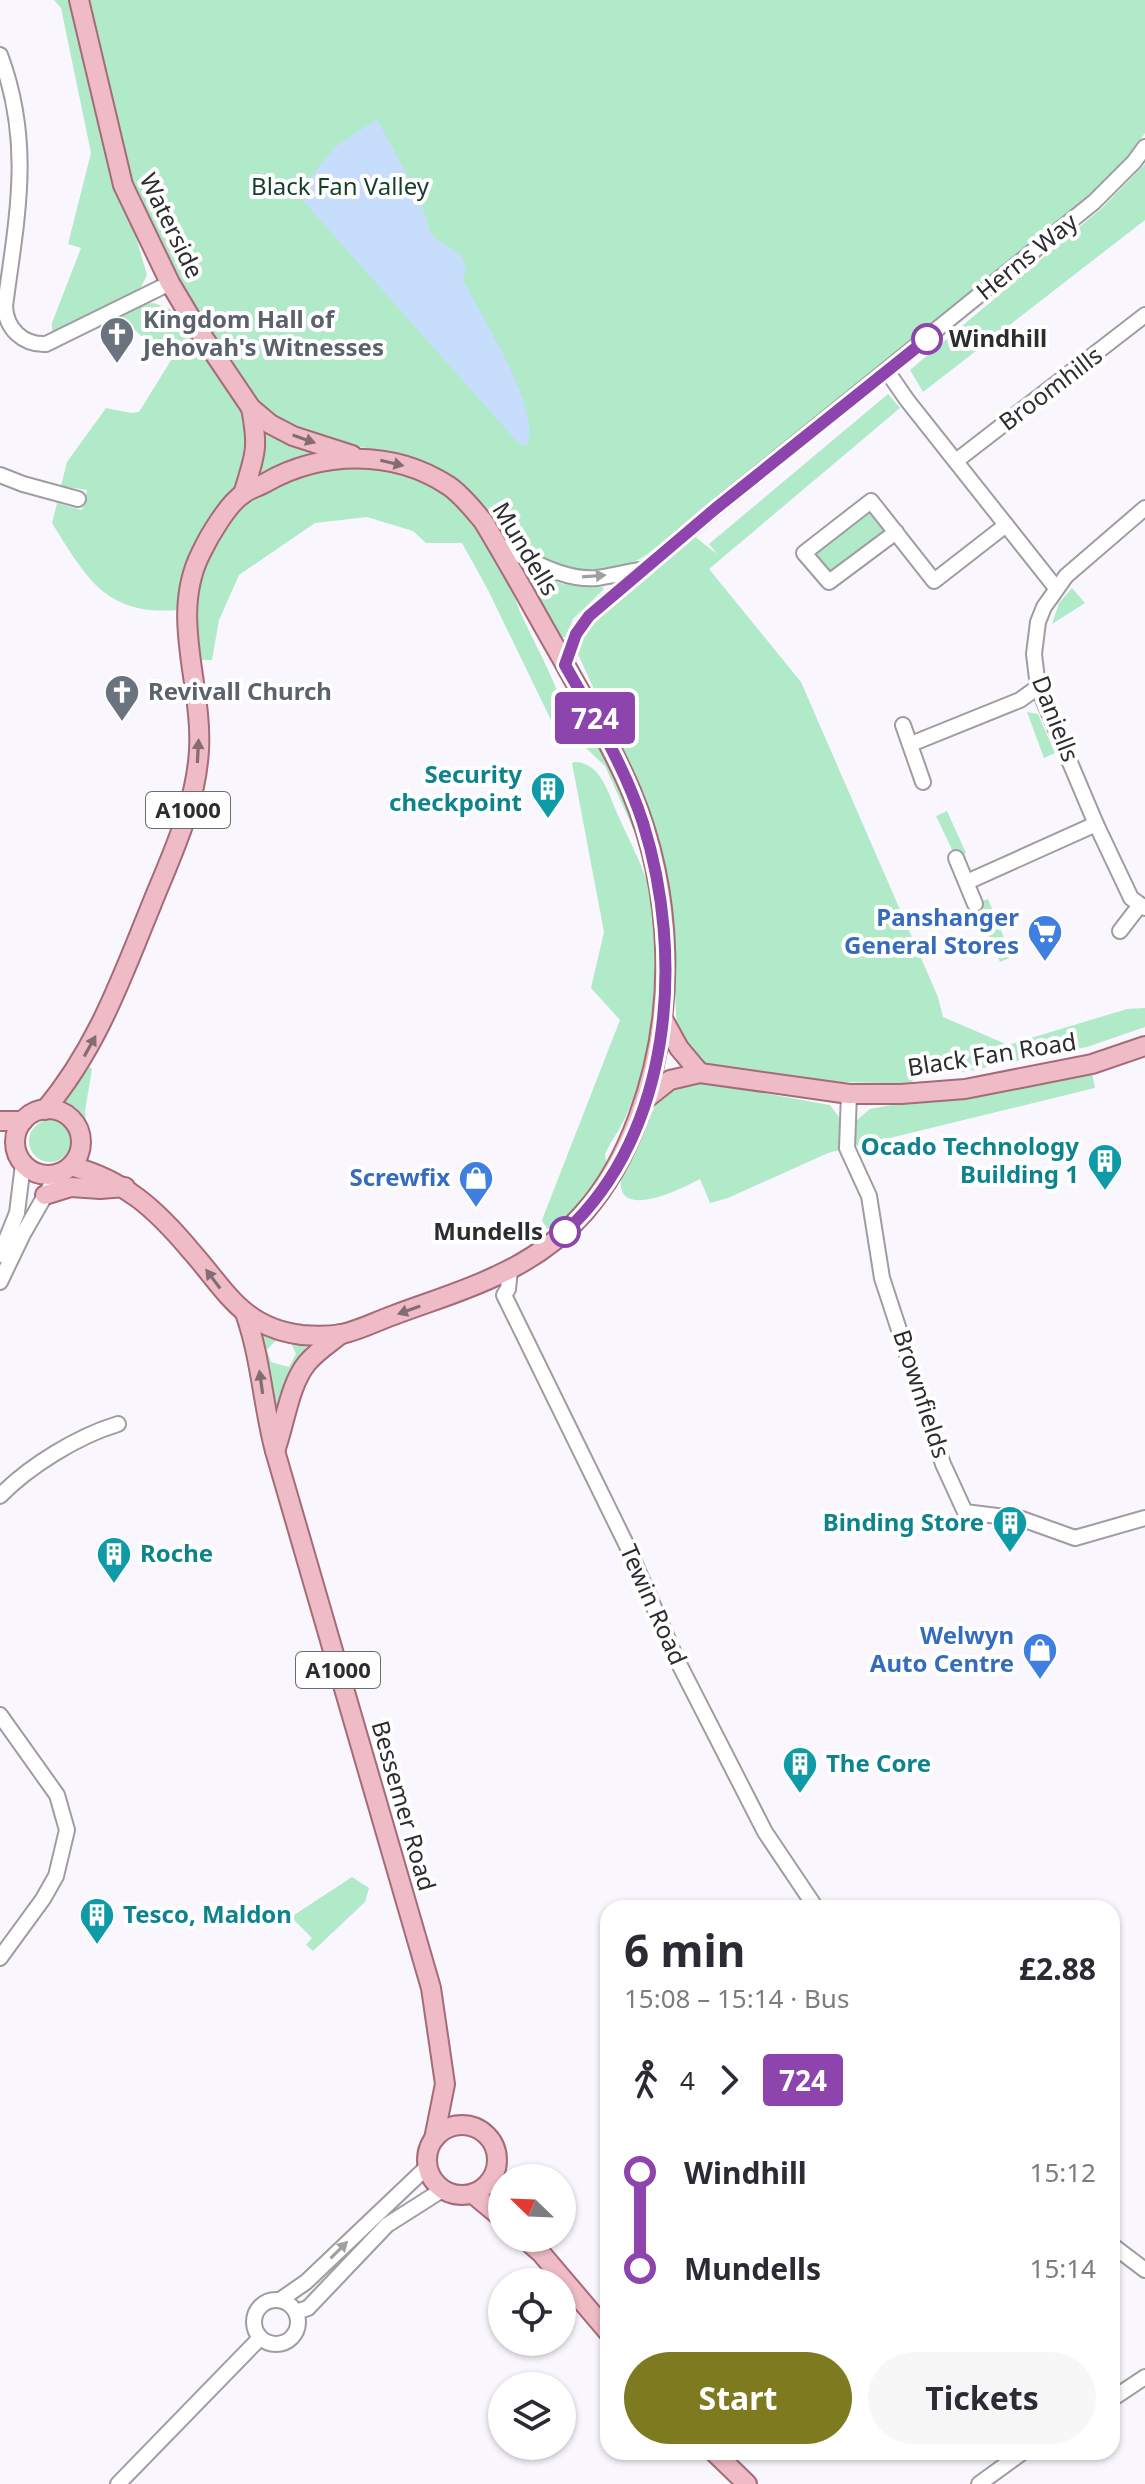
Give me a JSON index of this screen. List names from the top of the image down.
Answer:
{
  "streets": {
    "main road": [
      "Waterside",
      "Mundells",
      "A1000",
      "Black Fan Road",
      "Bessemer Road"
    ],
    "street": [
      "Herns Way",
      "Broomhills",
      "Daniells",
      "Brownfields",
      "Tewin Road"
    ]
  },
  "crossings": [
    ["Waterside", "Mundells"],
    ["Herns Way", "Mundells"],
    ["Mundells", "A1000"],
    ["Mundells", "Black Fan Road"],
    ["Mundells", "Bessemer Road"],
    ["A1000", "Bessemer Road"],
    ["Black Fan Road", "Brownfields"]
  ],
  "parks": ["Black Fan Valley"],
  "places": {
    "other": ["Windhill", "Mundells"],
    "church": ["Kingdom Hall of Jehovah's Witnesses", "Revivall Church"],
    "building": [
      "Security checkpoint",
      "Ocado Technology Building 1",
      "Binding Store",
      "Roche",
      "The Core",
      "Tesco, Maldon"
    ],
    "supermarket": ["Panshanger General Stores"],
    "shop": ["Screwfix", "Welwyn Auto Centre"]
  },
  "lines": ["bus line 724"],
  "north": "top left",
  "page": {
    "on_map": "724",
    "heading": ["6 min", "15:08 – 15:14 · Bus", "£2.88"],
    "legs": ["4", "724"],
    "list": [
      {
        "name": "Windhill",
        "value": "15:12"
      },
      {
        "name": "Mundells",
        "value": "15:14"
      }
    ],
    "buttons": ["Start", "Tickets"]
  }
}
